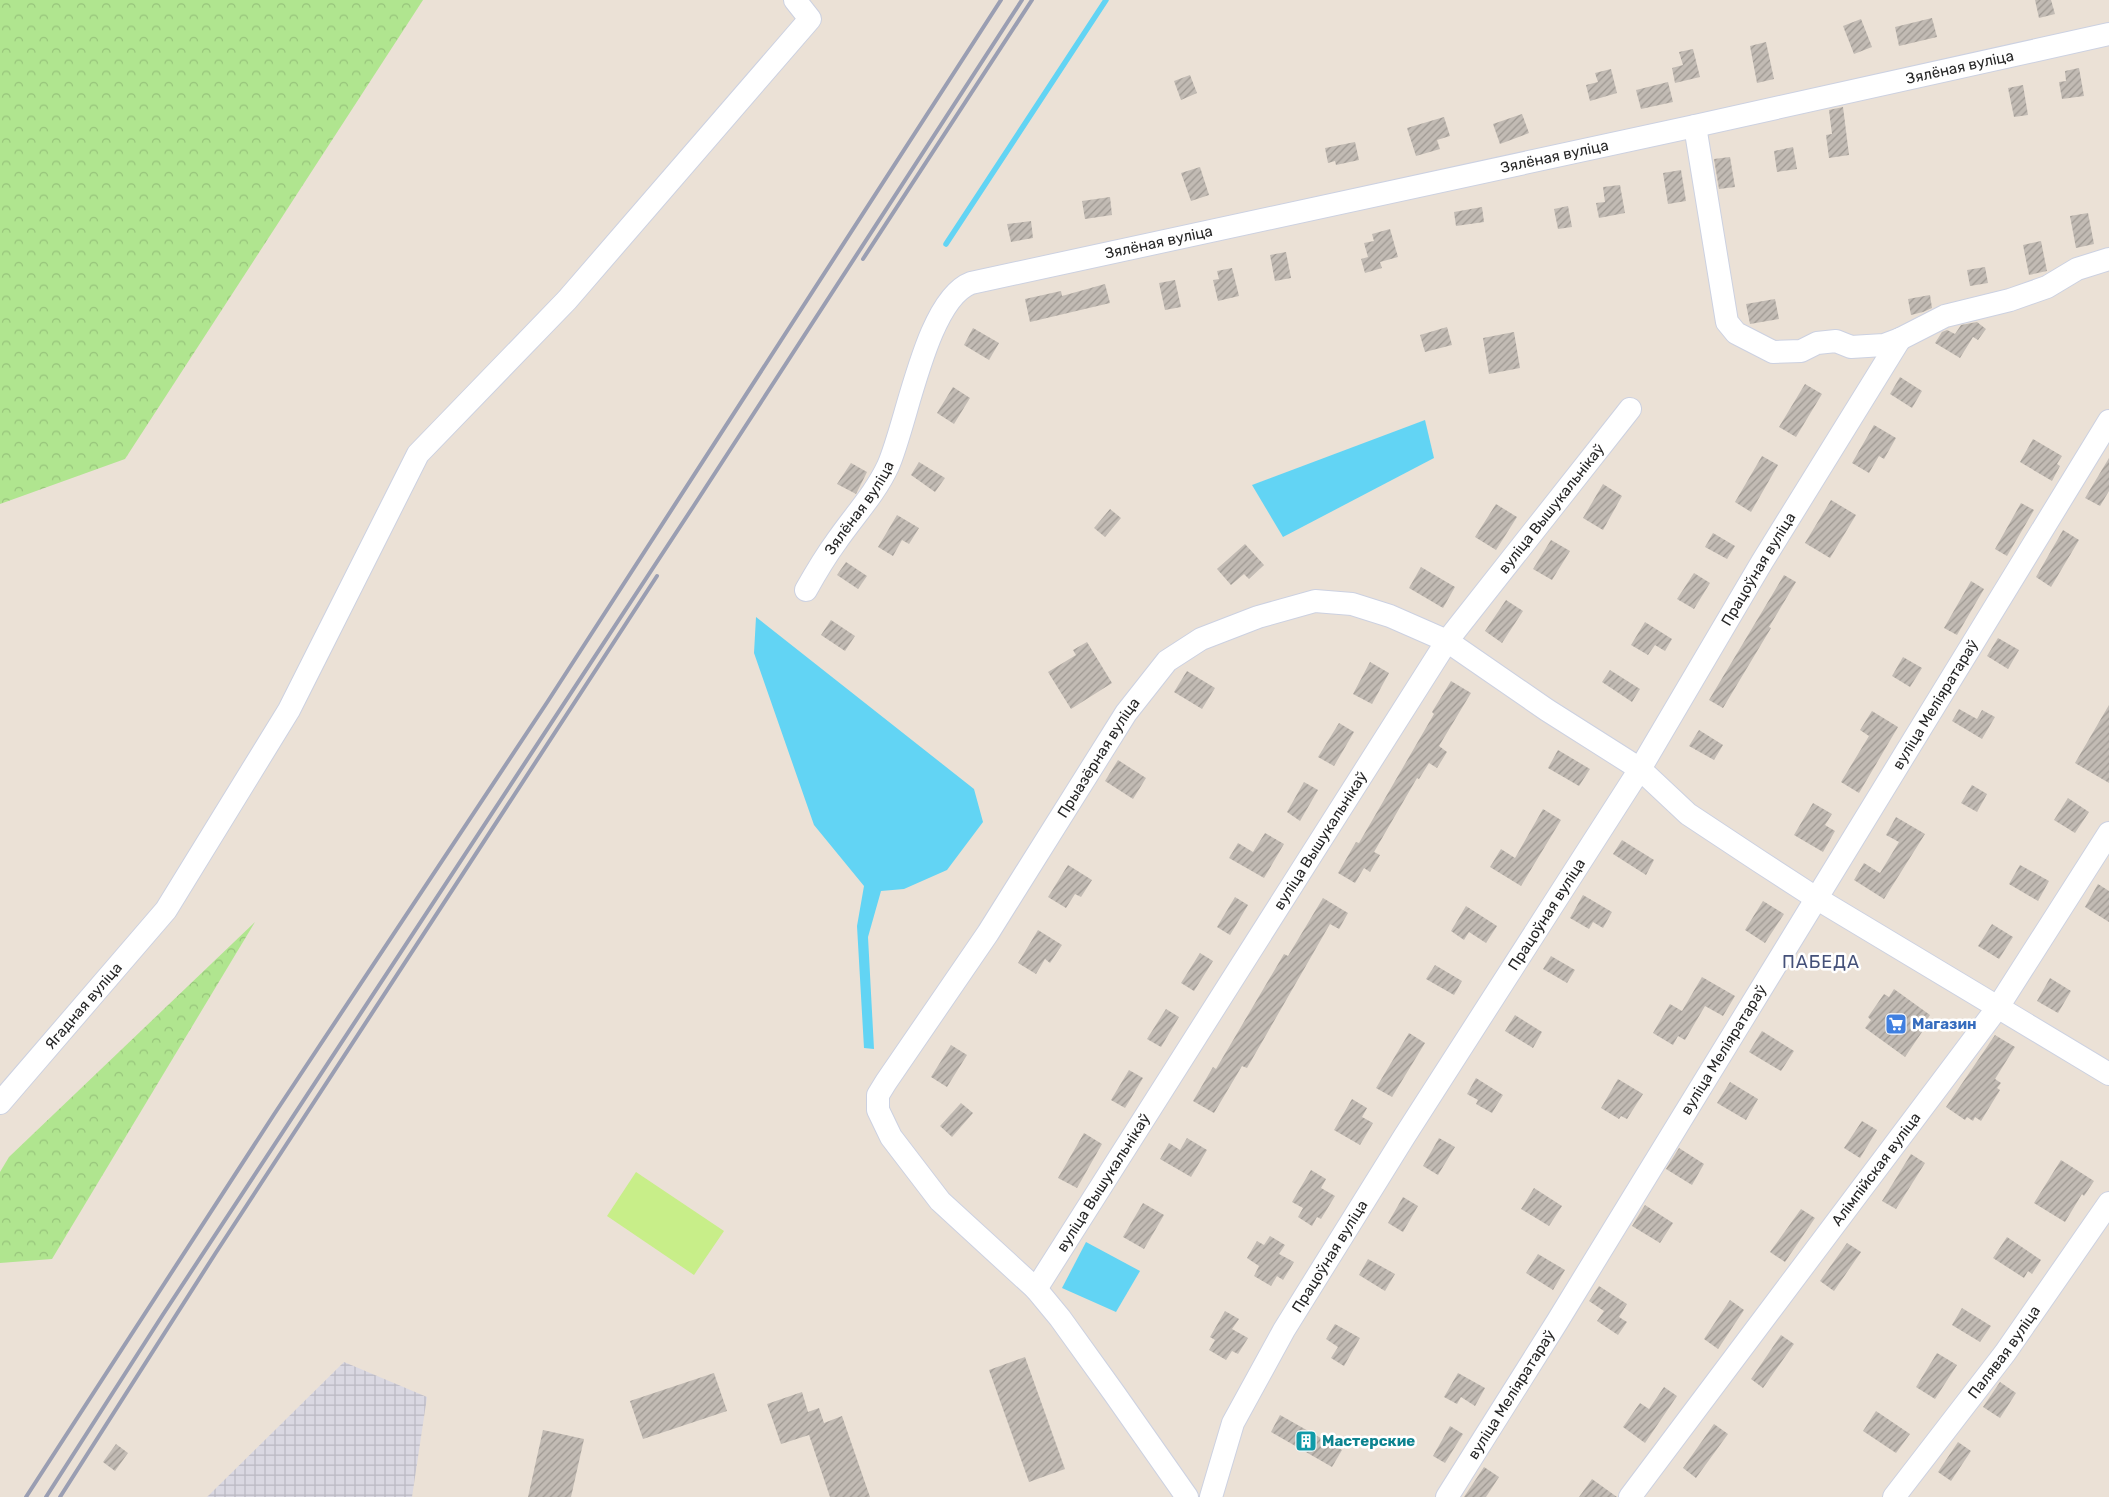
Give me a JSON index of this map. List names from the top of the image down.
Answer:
{
  "streets": {
    "street": [
      "Зялёная вуліца",
      "вуліца Вышукальнікаў",
      "Працоўная вуліца",
      "вуліца Меліяратараў",
      "Прыазёрная вуліца",
      "Ягадная вуліца",
      "Алімпійская вуліца",
      "Палявая вуліца"
    ]
  },
  "crossings": [
    ["вуліца Вышукальнікаў", "Прыазёрная вуліца"],
    ["Працоўная вуліца", "Прыазёрная вуліца"],
    ["вуліца Меліяратараў", "Прыазёрная вуліца"],
    ["Прыазёрная вуліца", "Алімпійская вуліца"]
  ],
  "districts": ["ПАБЕДА"],
  "places": {
    "supermarket": ["Магазин"],
    "building": ["Мастерские"]
  }
}
